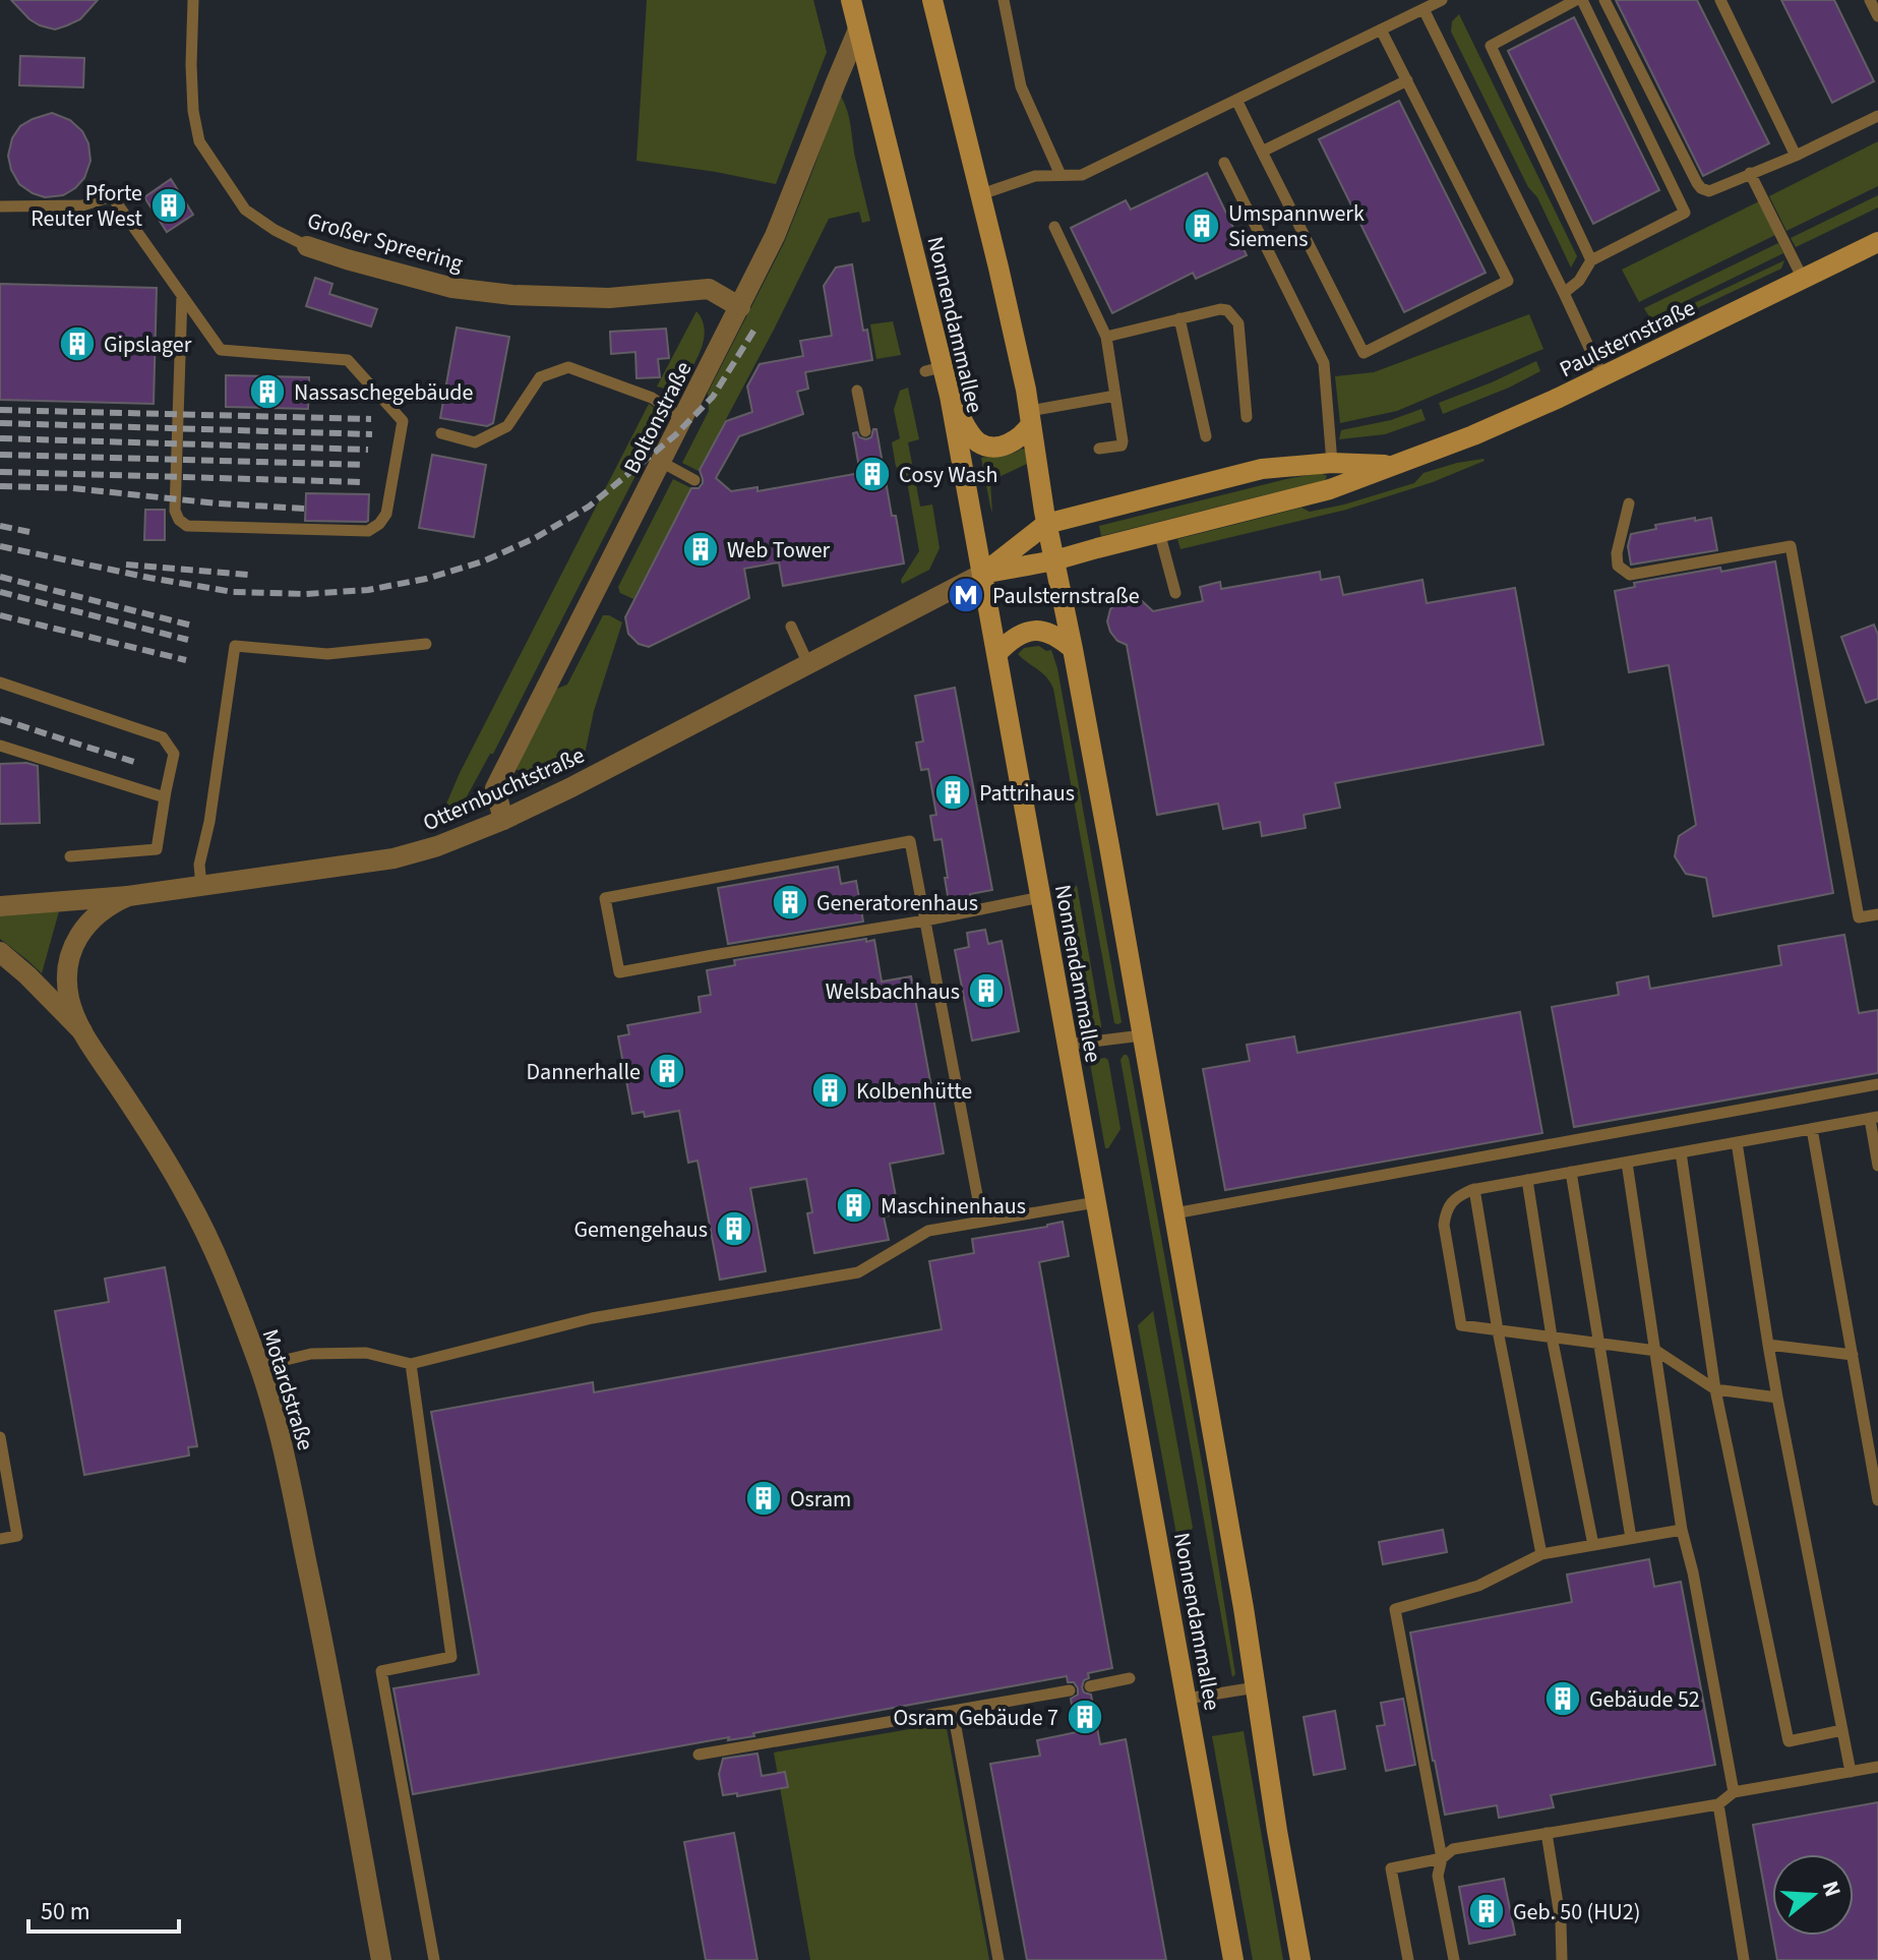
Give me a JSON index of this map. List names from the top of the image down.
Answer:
{
  "streets": {
    "main road": ["Nonnendammallee", "Paulsternstraße"],
    "street": [
      "Großer Spreering",
      "Boltonstraße",
      "Otternbuchtstraße",
      "Motardstraße"
    ]
  },
  "crossings": [
    ["Großer Spreering", "Boltonstraße"],
    ["Nonnendammallee", "Paulsternstraße"],
    ["Nonnendammallee", "Boltonstraße"],
    ["Nonnendammallee", "Otternbuchtstraße"],
    ["Paulsternstraße", "Otternbuchtstraße"],
    ["Boltonstraße", "Otternbuchtstraße"],
    ["Otternbuchtstraße", "Motardstraße"]
  ],
  "places": {
    "building": [
      "Pforte Reuter West",
      "Umspannwerk Siemens",
      "Gipslager",
      "Nassaschegebäude",
      "Cosy Wash",
      "Web Tower",
      "Pattrihaus",
      "Generatorenhaus",
      "Welsbachhaus",
      "Dannerhalle",
      "Kolbenhütte",
      "Maschinenhaus",
      "Gemengehaus",
      "Osram",
      "Gebäude 52",
      "Osram Gebäude 7",
      "Geb. 50 (HU2)"
    ],
    "metro station": ["Paulsternstraße"]
  },
  "scale_bar": "50 m",
  "north": "right"
}
